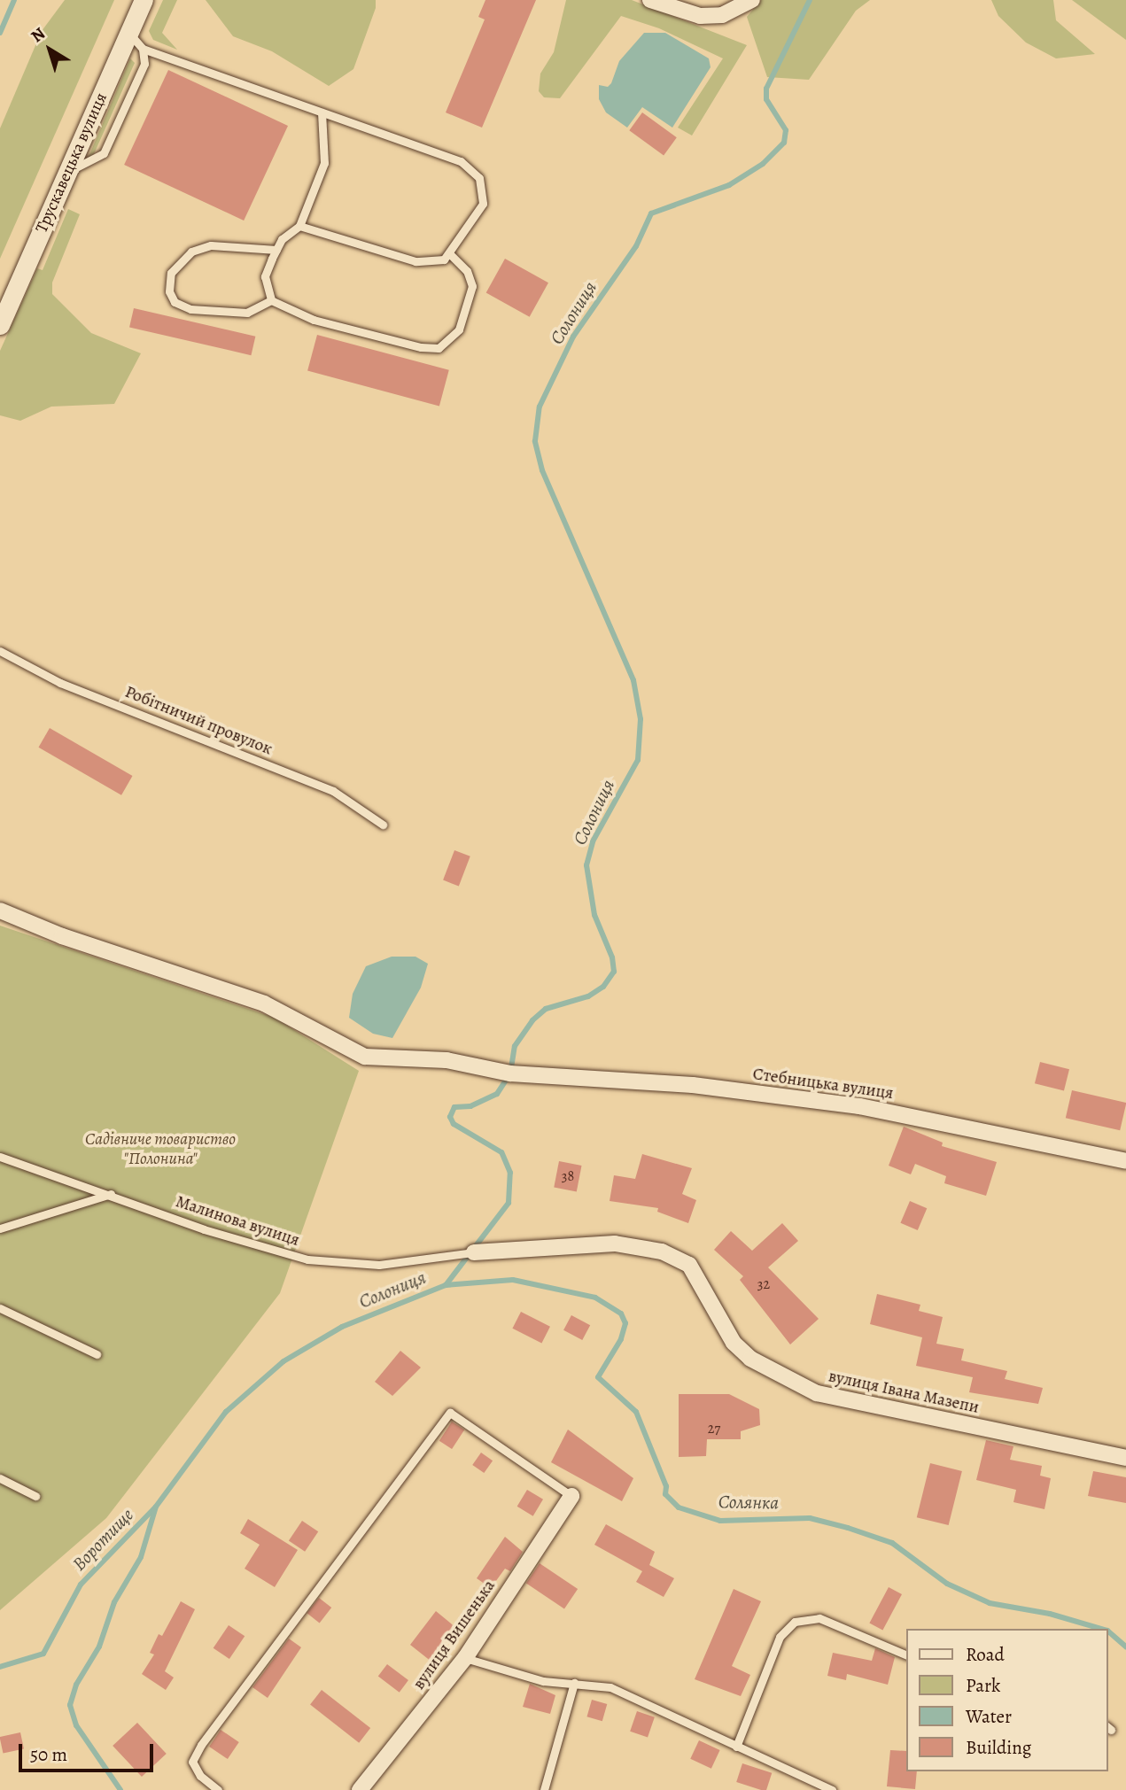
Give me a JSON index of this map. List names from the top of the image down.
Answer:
{
  "streets": {
    "street": [
      "Трускавецька вулиця",
      "Стебницька вулиця",
      "вулиця Івана Мазепи",
      "вулиця Вишенька"
    ],
    "lane": ["Робітничий провулок", "Малинова вулиця"]
  },
  "crossings": [
    ["Малинова вулиця", "вулиця Івана Мазепи"]
  ],
  "water": ["Солониця", "Солянка", "Воротище"],
  "parks": ["Садівниче товариство \"Полонина\""],
  "house_numbers": ["38", "32", "27"],
  "legend": [
    "Road",
    "Park",
    "Water",
    "Building"
  ],
  "scale_bar": "50 m",
  "north": "top left"
}
